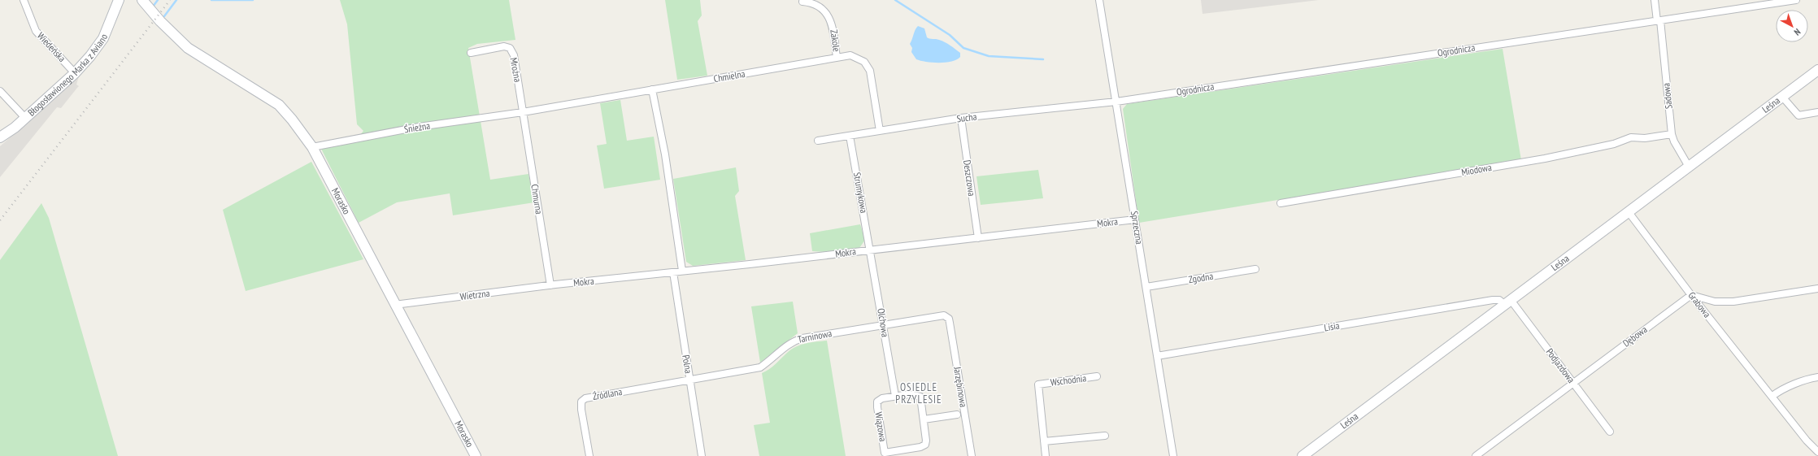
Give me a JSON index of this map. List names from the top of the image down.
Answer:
{
  "streets": {
    "street": [
      "Zakole",
      "Wiedeńska",
      "Ogrodnicza",
      "Mroźna",
      "Błogosławionego Marka z Aviano",
      "Chmielna",
      "Sadowa",
      "Leśna",
      "Sucha",
      "Śnieżna",
      "Miodowa",
      "Deszczowa",
      "Strumykowa",
      "Chmurna",
      "Morasko",
      "Mokra",
      "Sprzeczna",
      "Zgodna",
      "Wietrzna",
      "Grabowa",
      "Olchowa",
      "Lisia",
      "Tarninowa",
      "Dębowa",
      "Polna",
      "Podjazdowa",
      "Wschodnia",
      "Jarzębinowa",
      "Źródlana",
      "Wiązowa"
    ]
  },
  "crossings": [
    ["Zakole", "Chmielna"],
    ["Wiedeńska", "Błogosławionego Marka z Aviano"],
    ["Ogrodnicza", "Sadowa"],
    ["Ogrodnicza", "Sucha"],
    ["Ogrodnicza", "Sprzeczna"],
    ["Mroźna", "Chmielna"],
    ["Mroźna", "Śnieżna"],
    ["Mroźna", "Chmurna"],
    ["Chmielna", "Sucha"],
    ["Chmielna", "Śnieżna"],
    ["Chmielna", "Chmurna"],
    ["Sadowa", "Leśna"],
    ["Sadowa", "Miodowa"],
    ["Leśna", "Grabowa"],
    ["Leśna", "Lisia"],
    ["Leśna", "Podjazdowa"],
    ["Sucha", "Deszczowa"],
    ["Sucha", "Strumykowa"],
    ["Sucha", "Sprzeczna"],
    ["Śnieżna", "Chmurna"],
    ["Śnieżna", "Morasko"],
    ["Deszczowa", "Mokra"],
    ["Strumykowa", "Mokra"],
    ["Strumykowa", "Olchowa"],
    ["Chmurna", "Mokra"],
    ["Chmurna", "Wietrzna"],
    ["Morasko", "Wietrzna"],
    ["Mokra", "Sprzeczna"],
    ["Mokra", "Wietrzna"],
    ["Mokra", "Olchowa"],
    ["Mokra", "Polna"],
    ["Sprzeczna", "Zgodna"],
    ["Sprzeczna", "Lisia"],
    ["Grabowa", "Dębowa"],
    ["Olchowa", "Tarninowa"],
    ["Olchowa", "Wiązowa"],
    ["Lisia", "Podjazdowa"],
    ["Tarninowa", "Polna"],
    ["Tarninowa", "Jarzębinowa"],
    ["Tarninowa", "Źródlana"],
    ["Dębowa", "Podjazdowa"],
    ["Polna", "Źródlana"]
  ],
  "districts": ["OSIEDLE PRZYLESIE"],
  "north": "bottom right"
}
